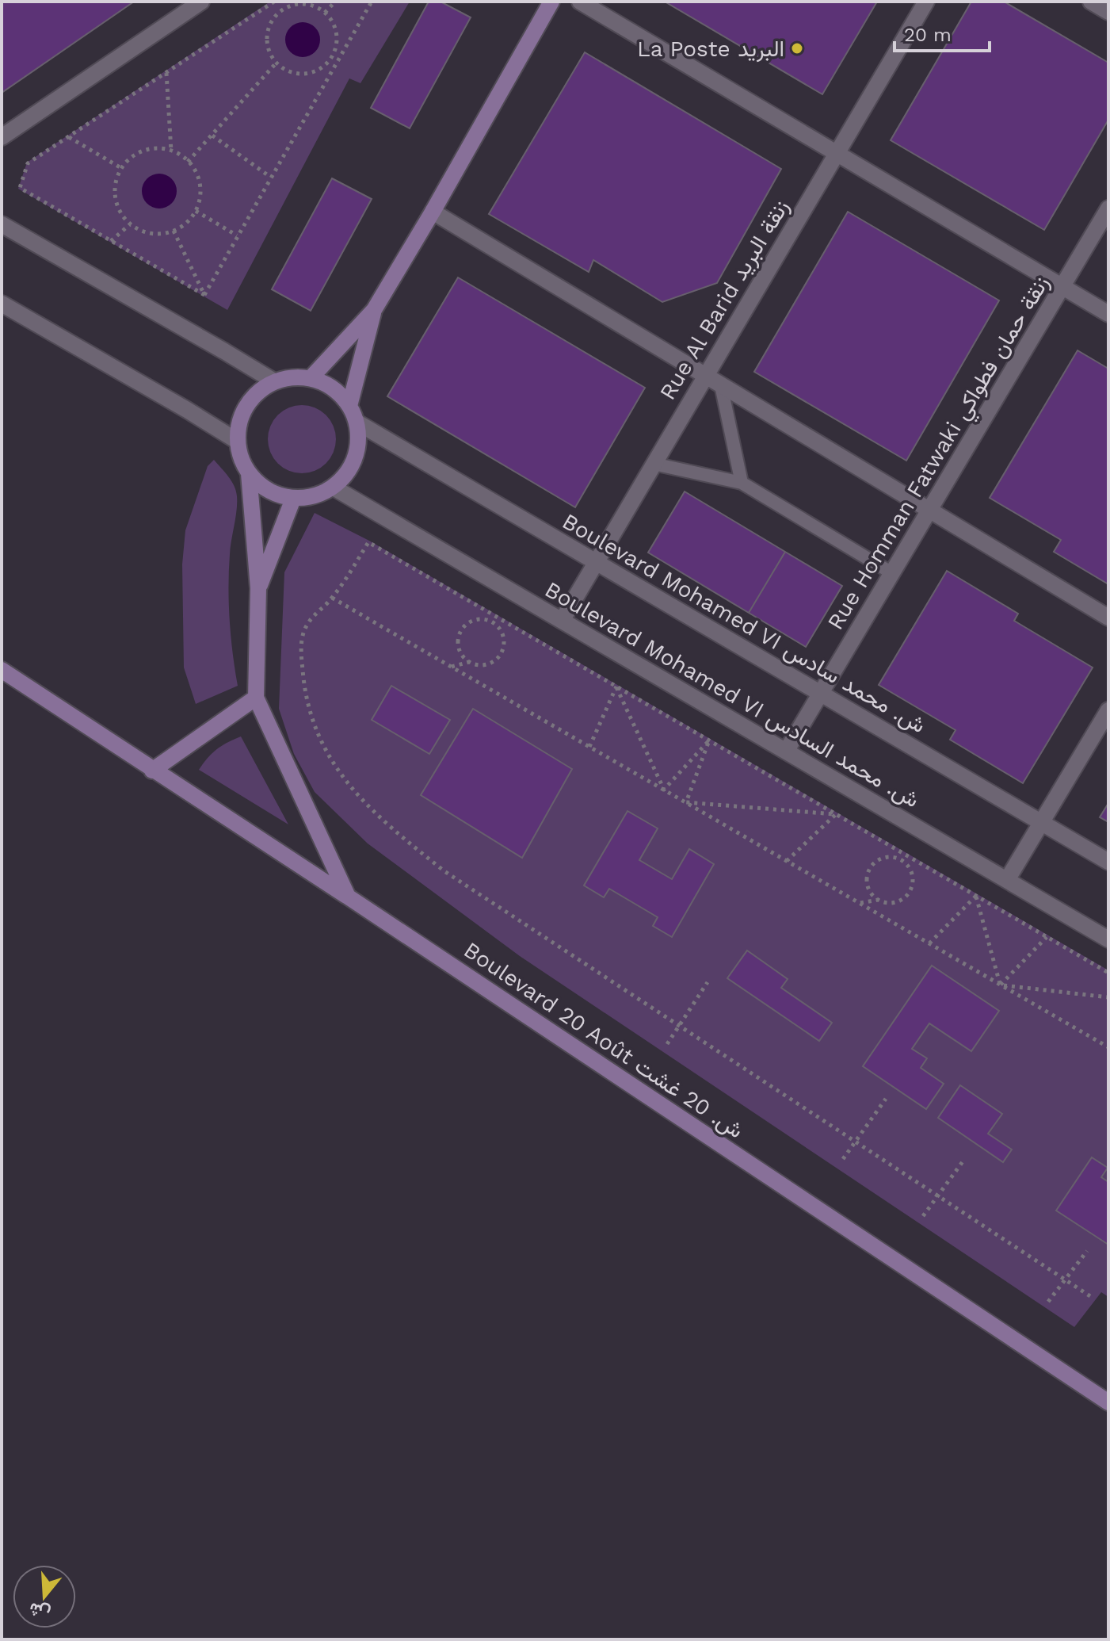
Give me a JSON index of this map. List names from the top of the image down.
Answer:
{
  "streets": {
    "main road": ["Boulevard 20 Août ش. 20 غشت"],
    "street": [
      "Rue Al Barid زنقة البريد",
      "Rue Homman Fatwaki زنقة حمان فطواكي",
      "Boulevard Mohamed VI ش. محمد سادس",
      "Boulevard Mohamed VI ش. محمد السادس"
    ]
  },
  "crossings": [
    ["Rue Al Barid زنقة البريد", "Boulevard Mohamed VI ش. محمد سادس"],
    ["Rue Al Barid زنقة البريد", "Boulevard Mohamed VI ش. محمد السادس"],
    ["Rue Homman Fatwaki زنقة حمان فطواكي", "Boulevard Mohamed VI ش. محمد سادس"],
    ["Rue Homman Fatwaki زنقة حمان فطواكي", "Boulevard Mohamed VI ش. محمد السادس"],
    ["Boulevard Mohamed VI ش. محمد سادس", "Boulevard Mohamed VI ش. محمد السادس"]
  ],
  "places": ["La Poste البريد"],
  "scale_bar": "20 m",
  "north": "bottom"
}
